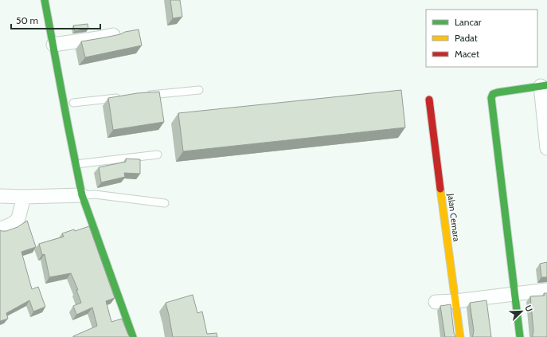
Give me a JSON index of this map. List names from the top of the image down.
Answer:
{
  "streets": {
    "street": ["Jalan Cemara"]
  },
  "legend": ["Lancar", "Padat", "Macet"],
  "scale_bar": "50 m",
  "north": "top right"
}
